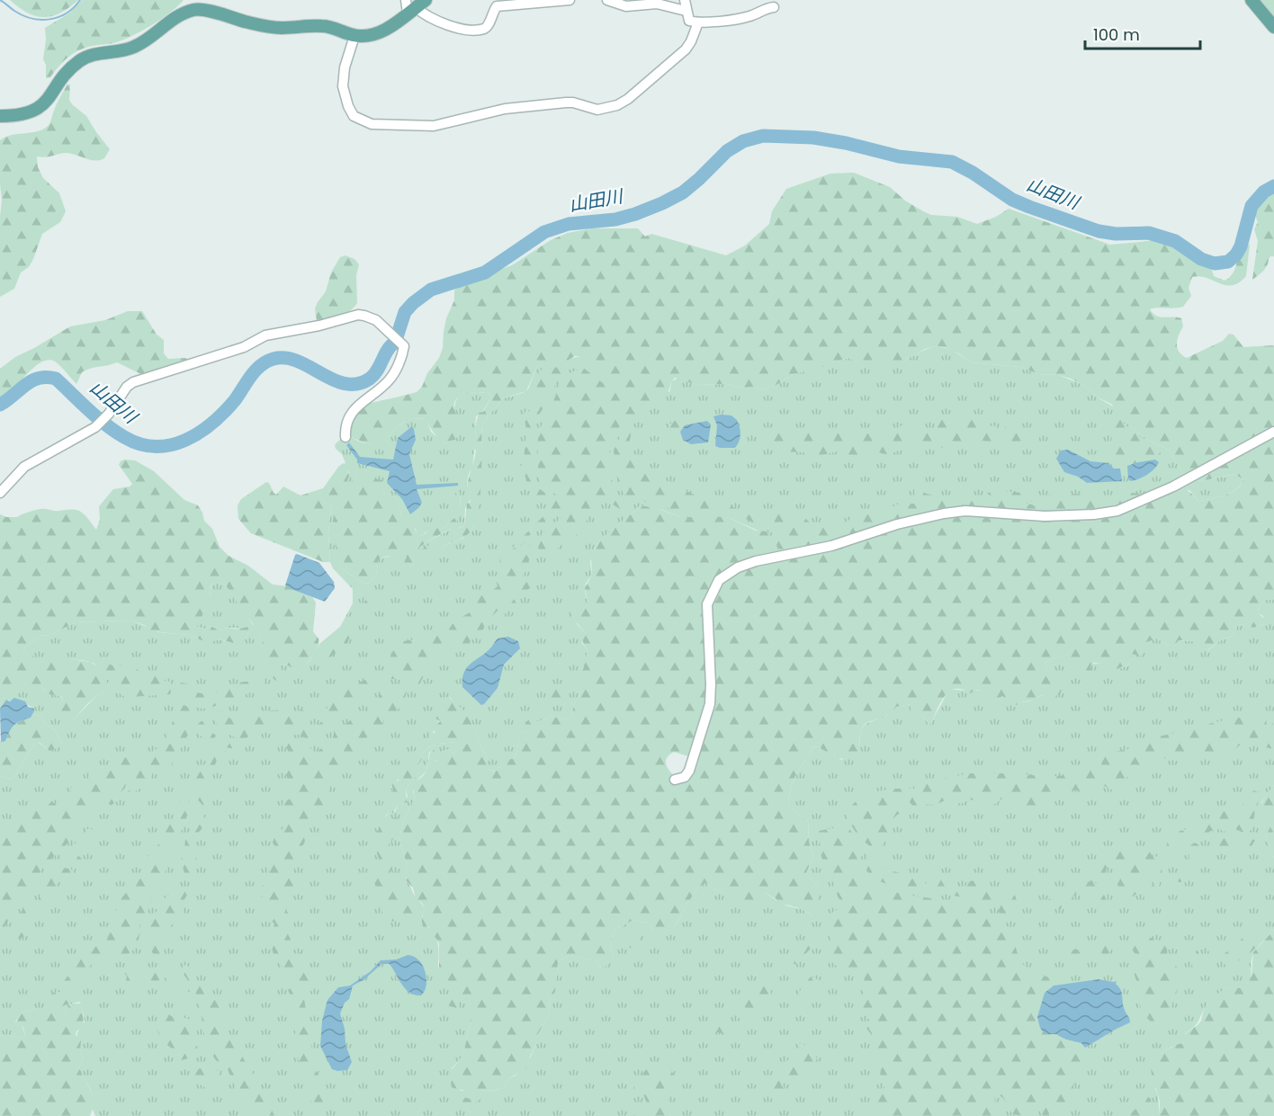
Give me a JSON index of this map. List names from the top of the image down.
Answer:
{
  "water": ["山田川"],
  "scale_bar": "100 m"
}
